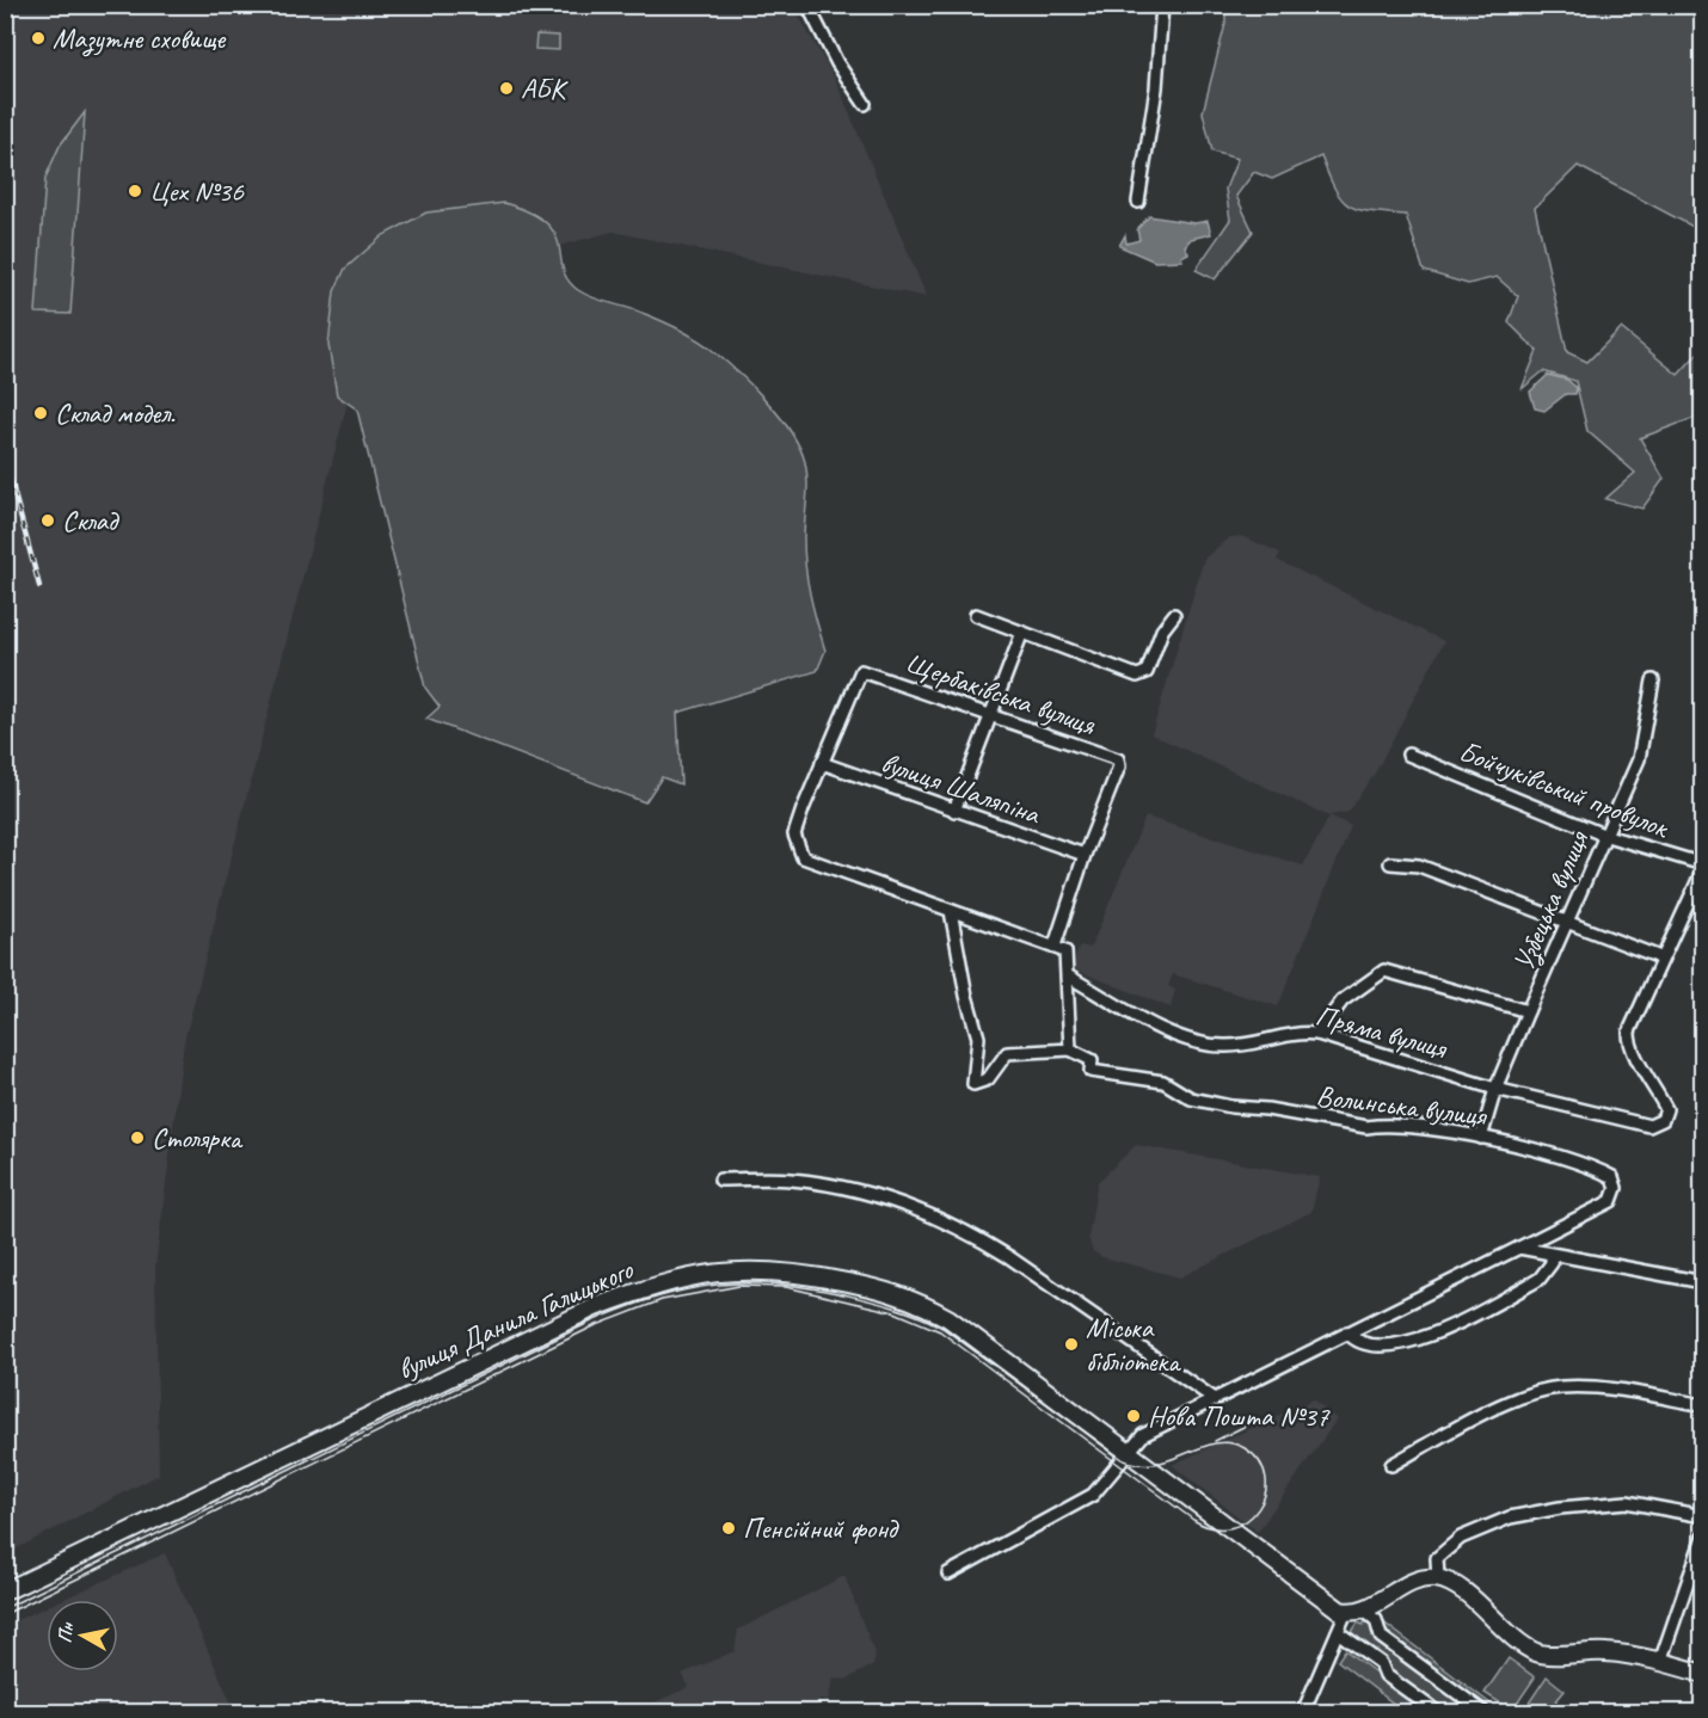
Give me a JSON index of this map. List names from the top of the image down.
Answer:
{
  "streets": {
    "street": [
      "Щербаківська вулиця",
      "вулиця Шаляпіна",
      "Бойчуківський провулок",
      "Узбецька вулиця",
      "Пряма вулиця",
      "Волинська вулиця",
      "вулиця Данила Галицького"
    ]
  },
  "crossings": [
    ["Щербаківська вулиця", "вулиця Шаляпіна"],
    ["Бойчуківський провулок", "Узбецька вулиця"],
    ["Узбецька вулиця", "Пряма вулиця"],
    ["Узбецька вулиця", "Волинська вулиця"],
    ["Волинська вулиця", "вулиця Данила Галицького"]
  ],
  "places": [
    "Мазутне сховище",
    "АБК",
    "Цех №36",
    "Склад модел.",
    "Склад",
    "Столярка",
    "Міська бібліотека",
    "Нова Пошта №37",
    "Пенсійний фонд"
  ],
  "north": "left"
}
